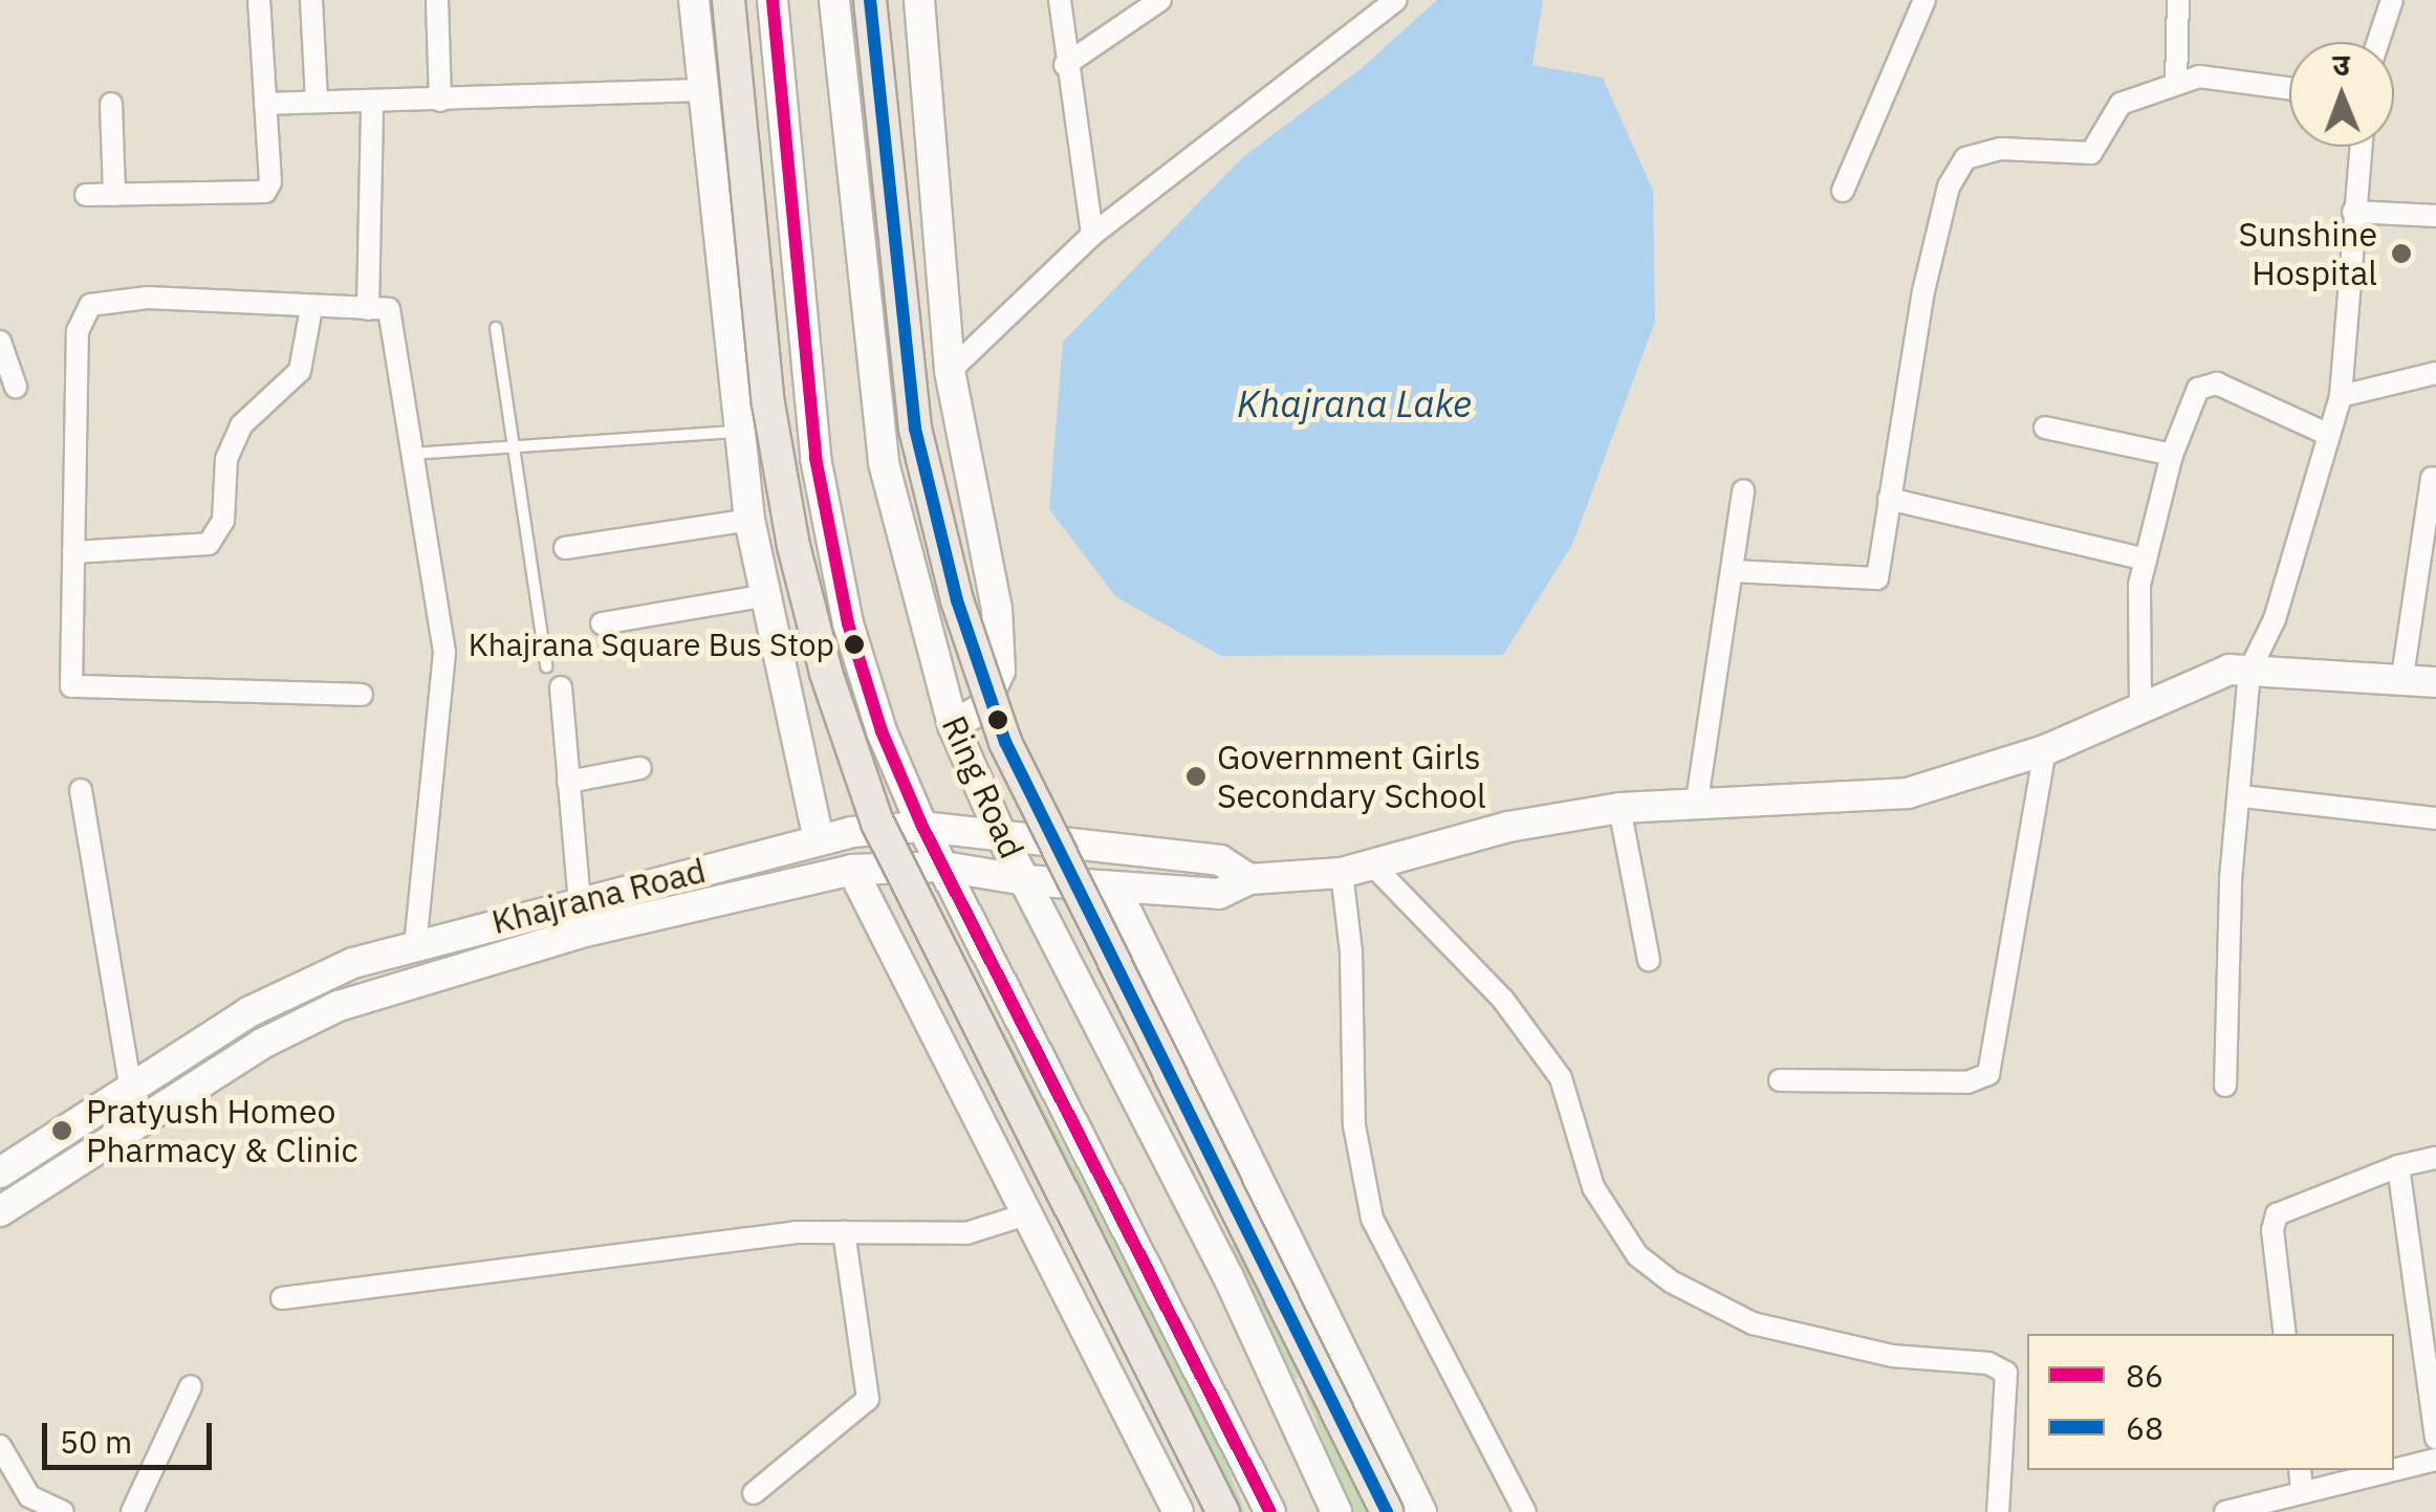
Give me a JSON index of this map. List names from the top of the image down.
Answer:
{
  "streets": {
    "main road": ["Ring Road", "Khajrana Road"]
  },
  "crossings": [
    ["Ring Road", "Khajrana Road"]
  ],
  "water": ["Khajrana Lake"],
  "places": [
    "Sunshine Hospital",
    "Khajrana Square Bus Stop",
    "Government Girls Secondary School",
    "Pratyush Homeo Pharmacy & Clinic"
  ],
  "lines": ["transit line 86", "transit line 68"],
  "legend": ["86", "68"],
  "scale_bar": "50 m",
  "north": "top"
}
